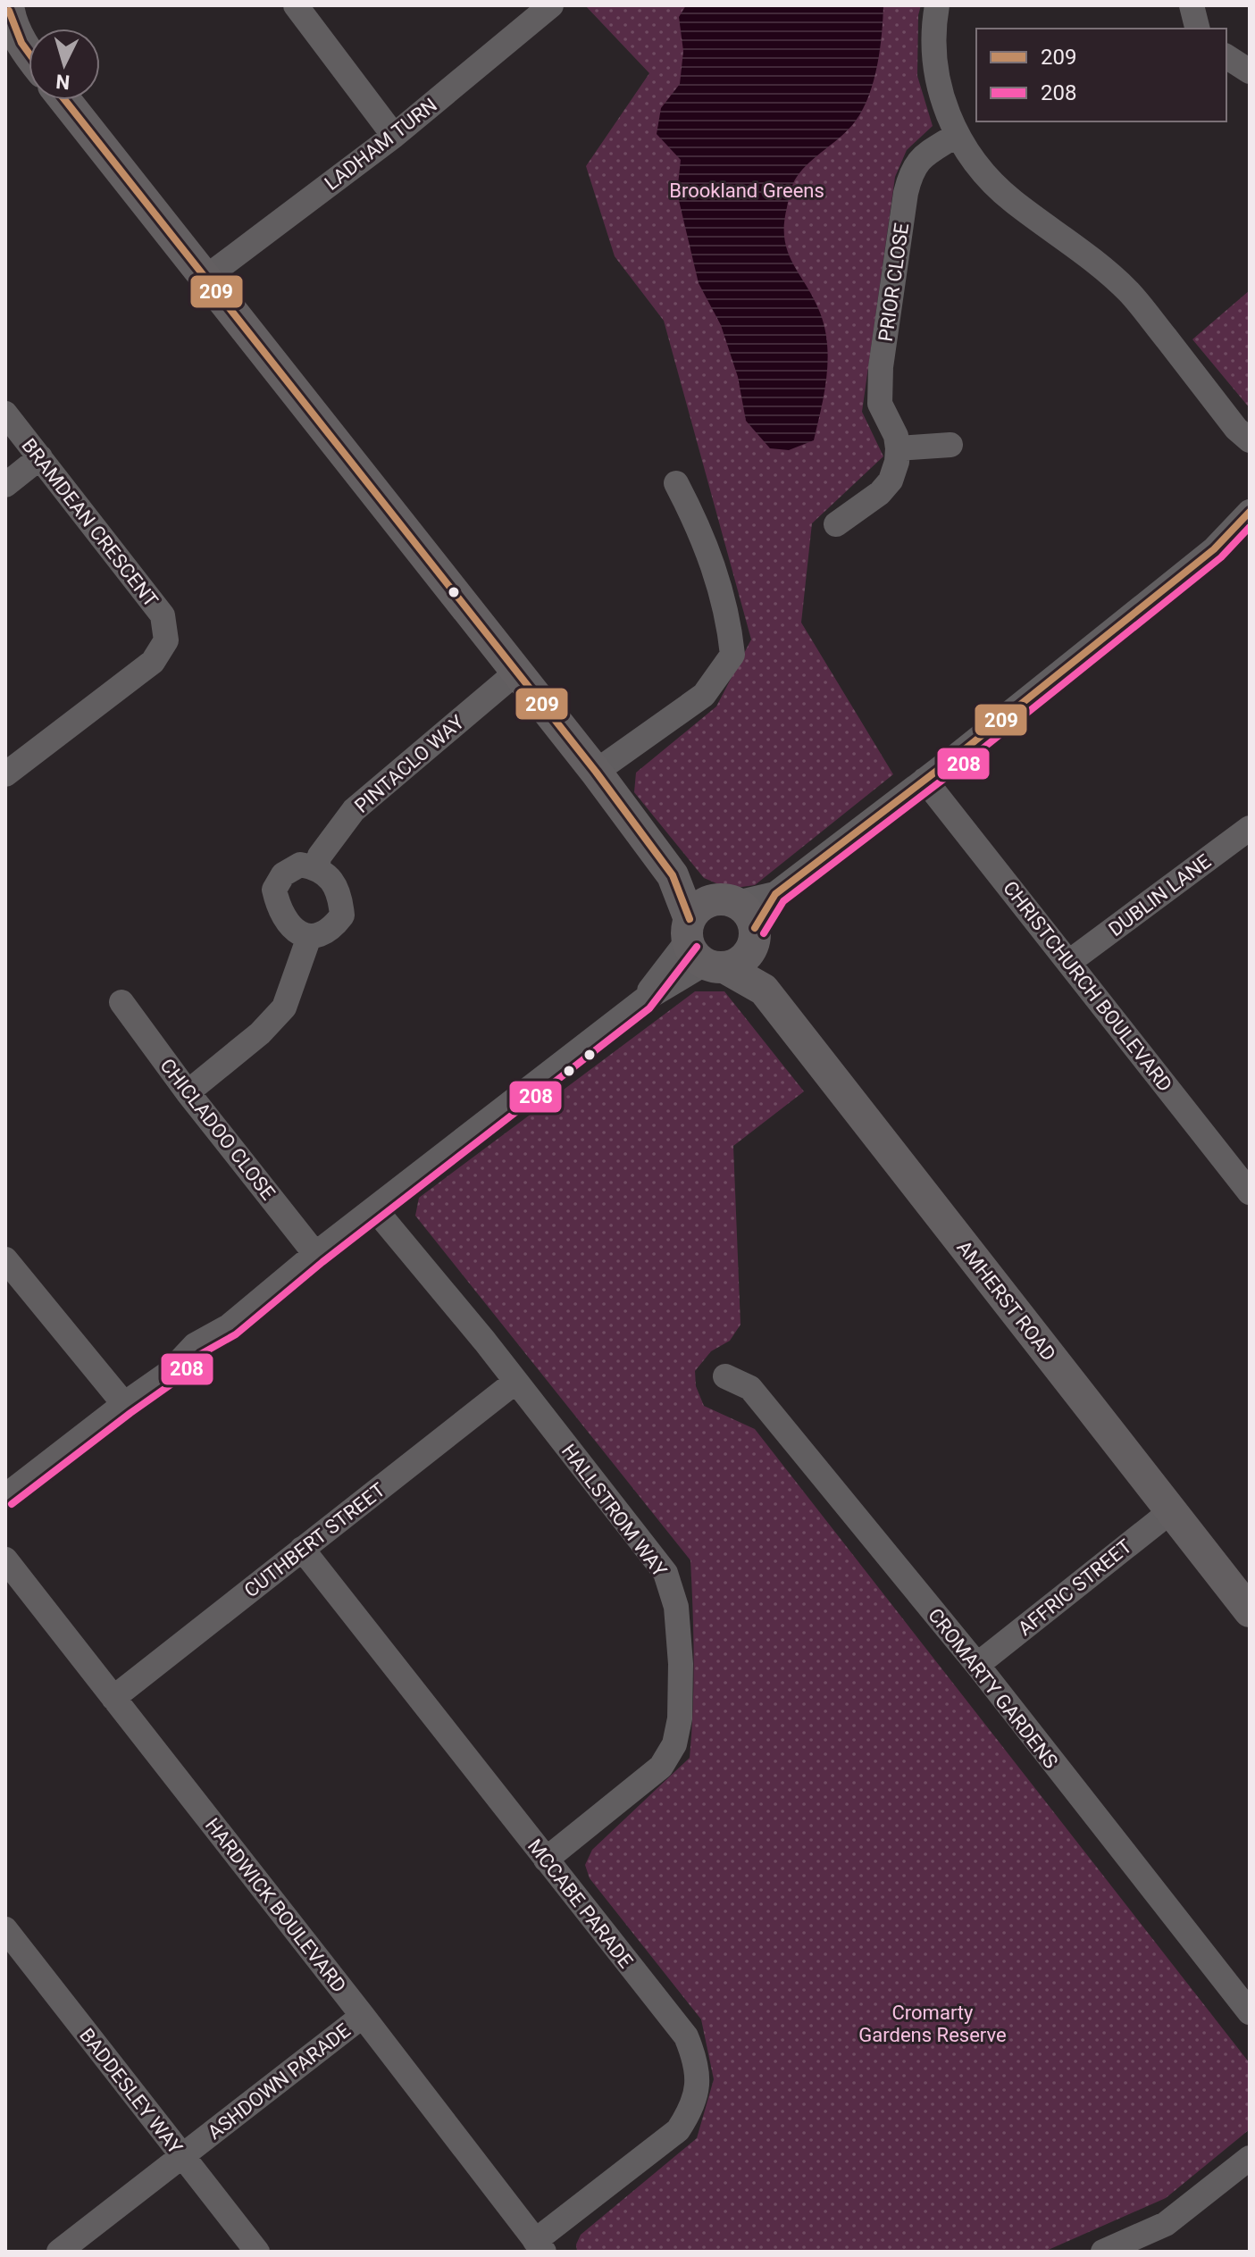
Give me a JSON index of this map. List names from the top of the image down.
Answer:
{
  "streets": {
    "main road": ["AMHERST ROAD"],
    "street": [
      "LADHAM TURN",
      "PRIOR CLOSE",
      "BRAMDEAN CRESCENT",
      "PINTACLO WAY",
      "DUBLIN LANE",
      "CHRISTCHURCH BOULEVARD",
      "CHICLADOO CLOSE",
      "HALLSTROM WAY",
      "CUTHBERT STREET",
      "AFFRIC STREET",
      "CROMARTY GARDENS",
      "MCCABE PARADE",
      "HARDWICK BOULEVARD",
      "ASHDOWN PARADE",
      "BADDESLEY WAY"
    ]
  },
  "crossings": [
    ["LADHAM TURN", "AMHERST ROAD"],
    ["PINTACLO WAY", "AMHERST ROAD"],
    ["DUBLIN LANE", "CHRISTCHURCH BOULEVARD"],
    ["AMHERST ROAD", "AFFRIC STREET"],
    ["HALLSTROM WAY", "CUTHBERT STREET"],
    ["HALLSTROM WAY", "MCCABE PARADE"],
    ["CUTHBERT STREET", "MCCABE PARADE"],
    ["CUTHBERT STREET", "HARDWICK BOULEVARD"],
    ["AFFRIC STREET", "CROMARTY GARDENS"],
    ["MCCABE PARADE", "HARDWICK BOULEVARD"],
    ["HARDWICK BOULEVARD", "ASHDOWN PARADE"],
    ["ASHDOWN PARADE", "BADDESLEY WAY"]
  ],
  "parks": ["Brookland Greens", "Cromarty Gardens Reserve"],
  "lines": ["transit line 209", "transit line 208"],
  "legend": ["209", "208"],
  "north": "bottom"
}
